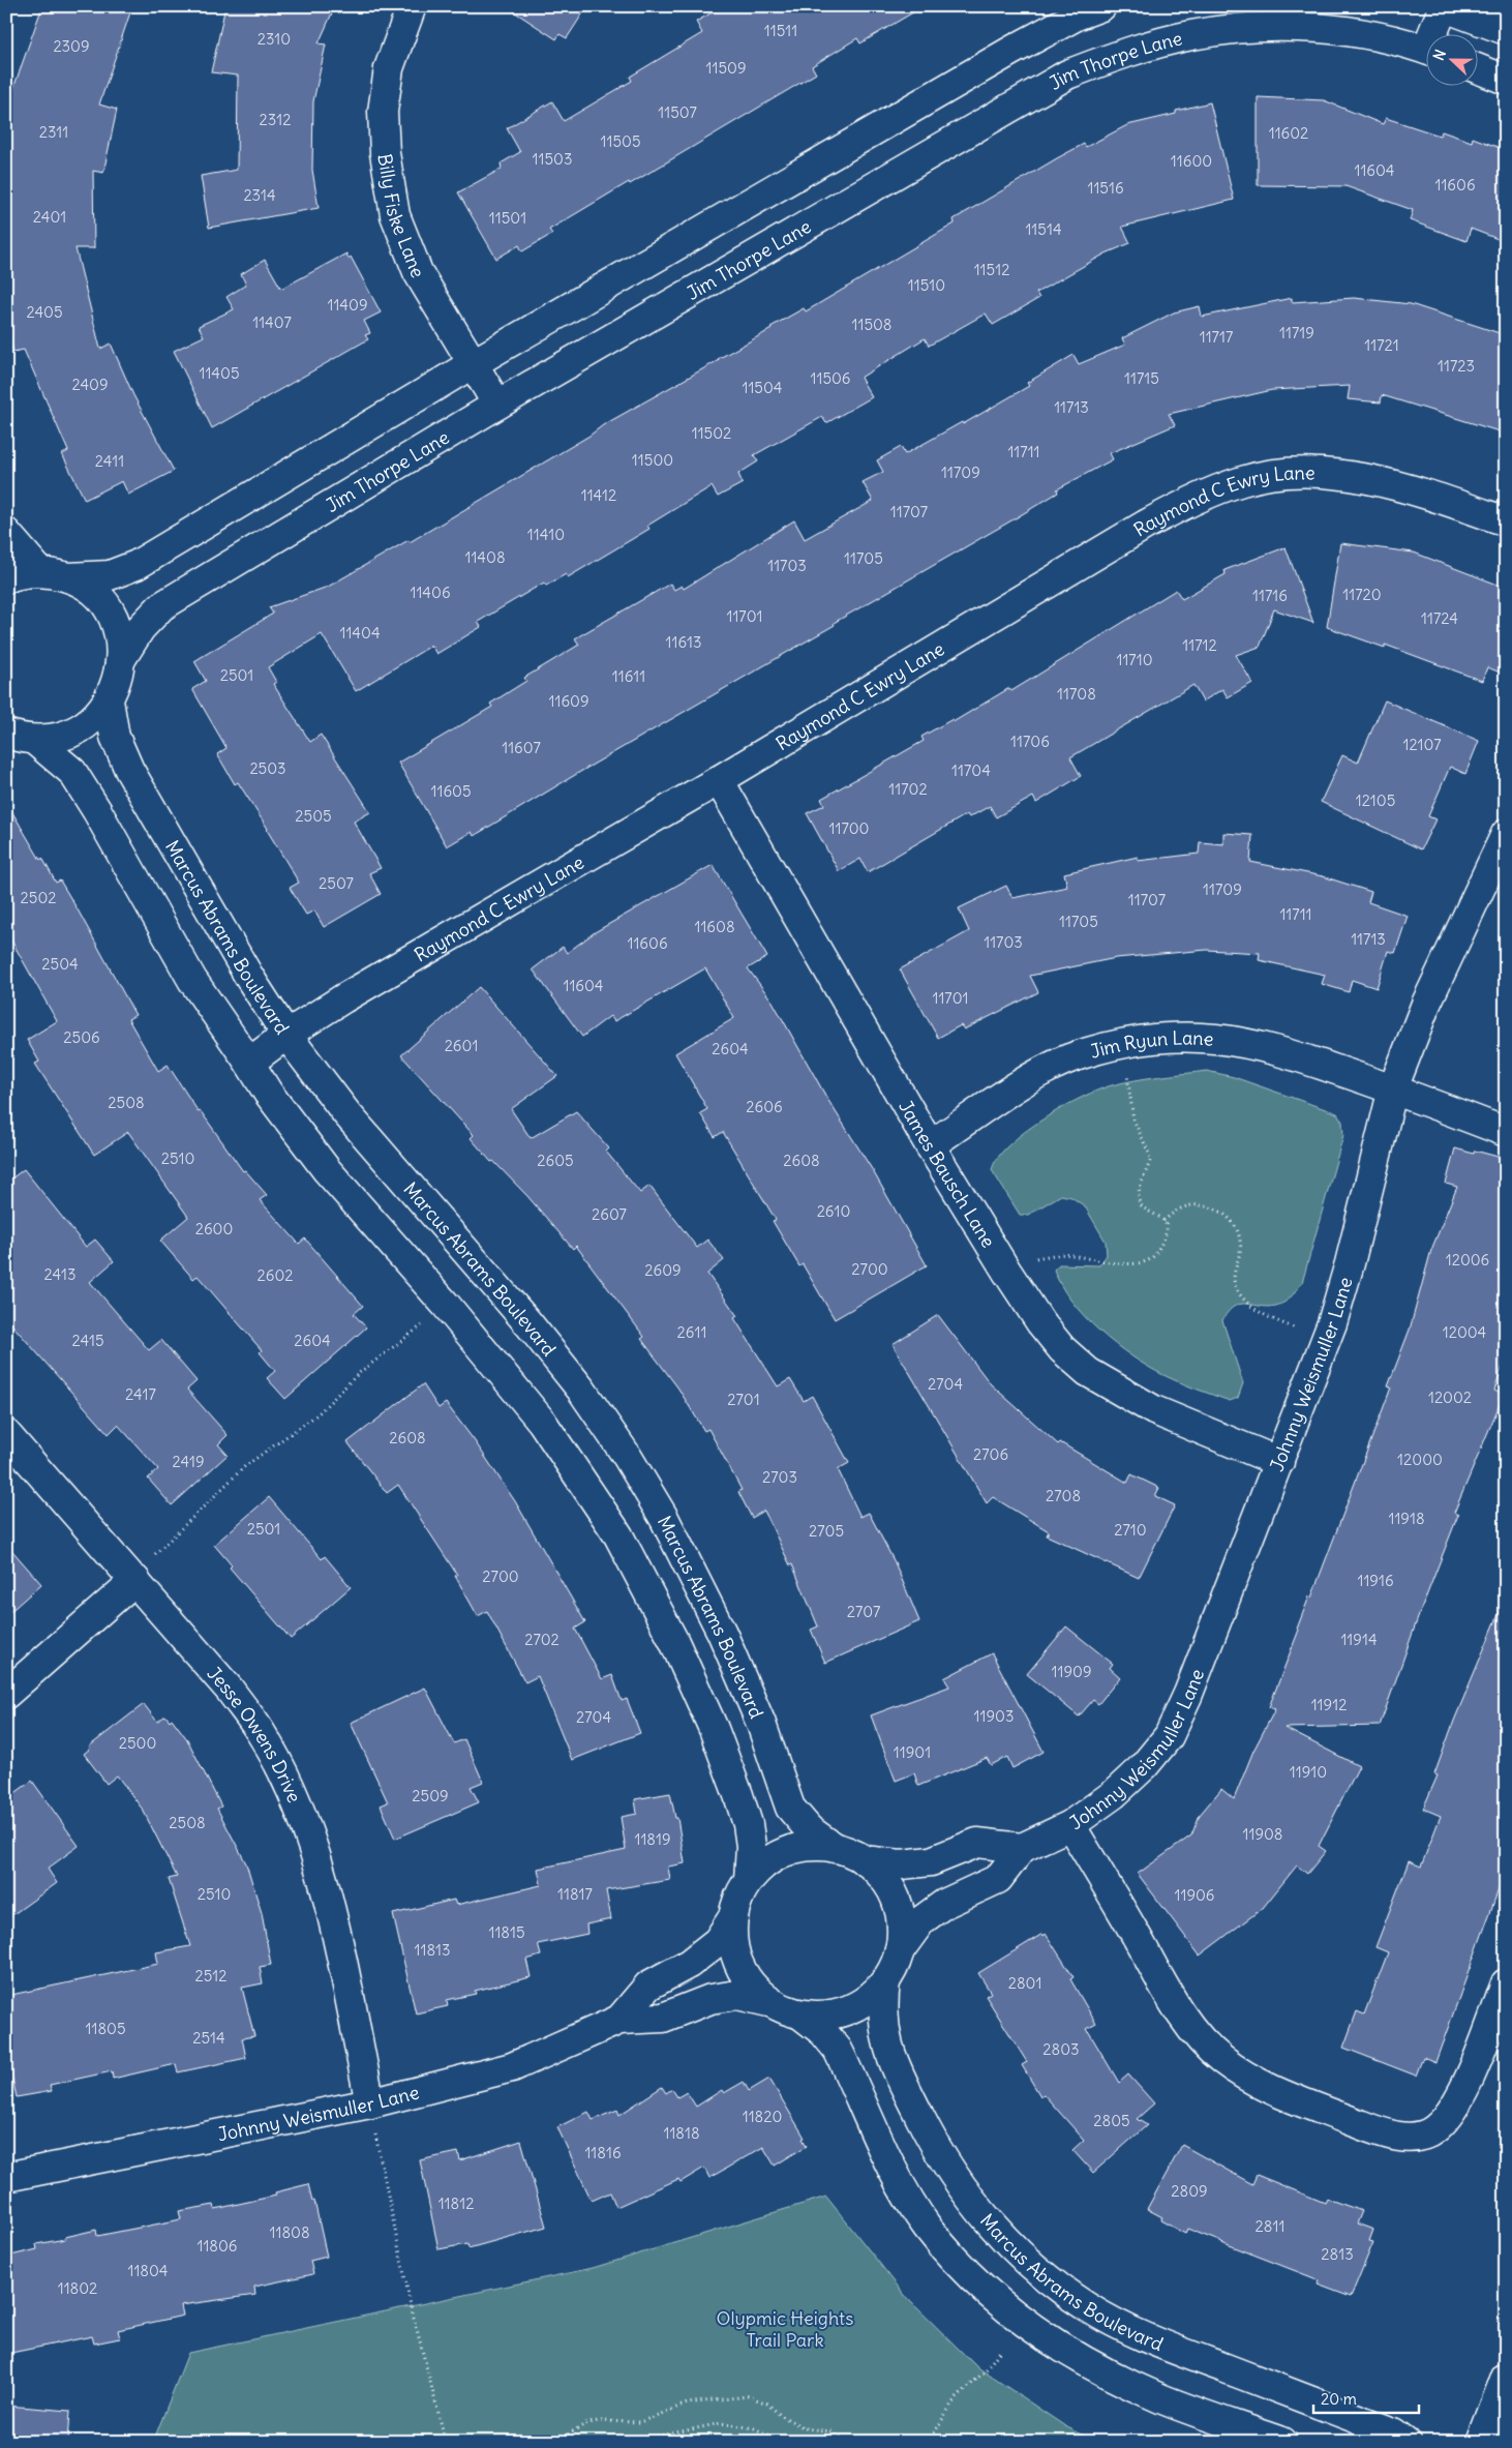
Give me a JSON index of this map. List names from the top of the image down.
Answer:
{
  "streets": {
    "street": [
      "Jim Thorpe Lane",
      "Billy Fiske Lane",
      "Raymond C Ewry Lane",
      "Marcus Abrams Boulevard",
      "Jim Ryun Lane",
      "James Bausch Lane",
      "Johnny Weismuller Lane",
      "Jesse Owens Drive"
    ]
  },
  "crossings": [
    ["Jim Thorpe Lane", "Billy Fiske Lane"],
    ["Raymond C Ewry Lane", "Marcus Abrams Boulevard"],
    ["Raymond C Ewry Lane", "James Bausch Lane"],
    ["Marcus Abrams Boulevard", "Johnny Weismuller Lane"],
    ["Jim Ryun Lane", "James Bausch Lane"],
    ["Jim Ryun Lane", "Johnny Weismuller Lane"],
    ["James Bausch Lane", "Johnny Weismuller Lane"],
    ["Johnny Weismuller Lane", "Jesse Owens Drive"]
  ],
  "parks": ["Olypmic Heights Trail Park"],
  "house_numbers": [
    "11511",
    "2310",
    "2309",
    "11509",
    "11507",
    "2312",
    "2311",
    "11602",
    "11505",
    "11503",
    "11600",
    "11604",
    "11606",
    "11516",
    "2314",
    "2401",
    "11501",
    "11514",
    "11512",
    "11510",
    "11409",
    "2405",
    "11407",
    "11508",
    "11719",
    "11717",
    "11721",
    "11723",
    "11405",
    "11506",
    "11715",
    "2409",
    "11504",
    "11713",
    "11502",
    "11711",
    "11500",
    "2411",
    "11709",
    "11412",
    "11707",
    "11410",
    "11408",
    "11705",
    "11703",
    "11406",
    "11720",
    "11716",
    "11701",
    "11724",
    "11404",
    "11613",
    "11712",
    "11710",
    "2501",
    "11611",
    "11708",
    "11609",
    "11706",
    "12107",
    "11607",
    "2503",
    "11704",
    "11702",
    "11605",
    "12105",
    "2505",
    "11700",
    "2507",
    "11709",
    "2502",
    "11707",
    "11711",
    "11705",
    "11608",
    "11713",
    "11703",
    "11606",
    "2504",
    "11604",
    "11701",
    "2506",
    "2601",
    "2604",
    "2508",
    "2606",
    "2510",
    "2605",
    "2608",
    "2610",
    "2607",
    "2600",
    "12006",
    "2700",
    "2609",
    "2413",
    "2602",
    "2611",
    "12004",
    "2415",
    "2604",
    "2704",
    "2417",
    "12002",
    "2701",
    "2608",
    "2706",
    "12000",
    "2419",
    "2703",
    "2708",
    "11918",
    "2501",
    "2710",
    "2705",
    "2700",
    "11916",
    "2707",
    "2702",
    "11914",
    "11909",
    "11912",
    "11903",
    "2704",
    "2500",
    "11901",
    "11910",
    "2509",
    "2508",
    "11908",
    "11819",
    "2510",
    "11817",
    "11906",
    "11815",
    "11813",
    "2512",
    "2801",
    "11805",
    "2514",
    "2803",
    "11820",
    "2805",
    "11818",
    "11816",
    "2809",
    "11812",
    "2811",
    "11808",
    "11806",
    "2813",
    "11804",
    "11802"
  ],
  "scale_bar": "20 m",
  "north": "left"
}
